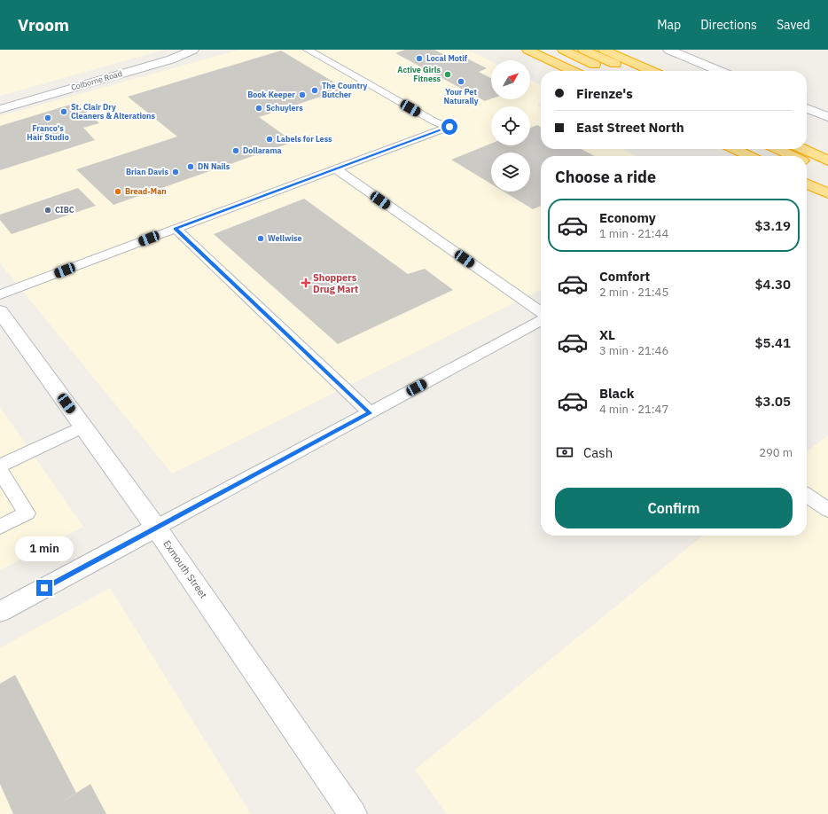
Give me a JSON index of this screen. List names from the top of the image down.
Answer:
{
  "streets": {
    "street": ["Colborne Road", "Exmouth Street"]
  },
  "places": {
    "other": [
      "Local Motif",
      "Active Girls Fitness",
      "Your Pet Naturally",
      "The Country Butcher",
      "Book Keeper",
      "Schuylers",
      "St. Clair Dry Cleaners & Alterations",
      "Franco's Hair Studio",
      "Labels for Less",
      "Dollarama",
      "DN Nails",
      "Brian Davis",
      "Bread-Man",
      "CIBC",
      "Wellwise"
    ],
    "health": ["Shoppers Drug Mart"]
  },
  "north": "top right",
  "page": {
    "header": "Vroom",
    "nav": ["Map", "Directions", "Saved"],
    "banner": ["Firenze's", "East Street North"],
    "heading": "Choose a ride",
    "list": [
      {
        "name": "Economy",
        "note": "1 min · 21:44",
        "value": "$3.19"
      },
      {
        "name": "Comfort",
        "note": "2 min · 21:45",
        "value": "$4.30"
      },
      {
        "name": "XL",
        "note": "3 min · 21:46",
        "value": "$5.41"
      },
      {
        "name": "Black",
        "note": "4 min · 21:47",
        "value": "$3.05"
      }
    ],
    "pay": ["Cash", "290 m"],
    "buttons": "Confirm",
    "bubble": "1 min"
  }
}
